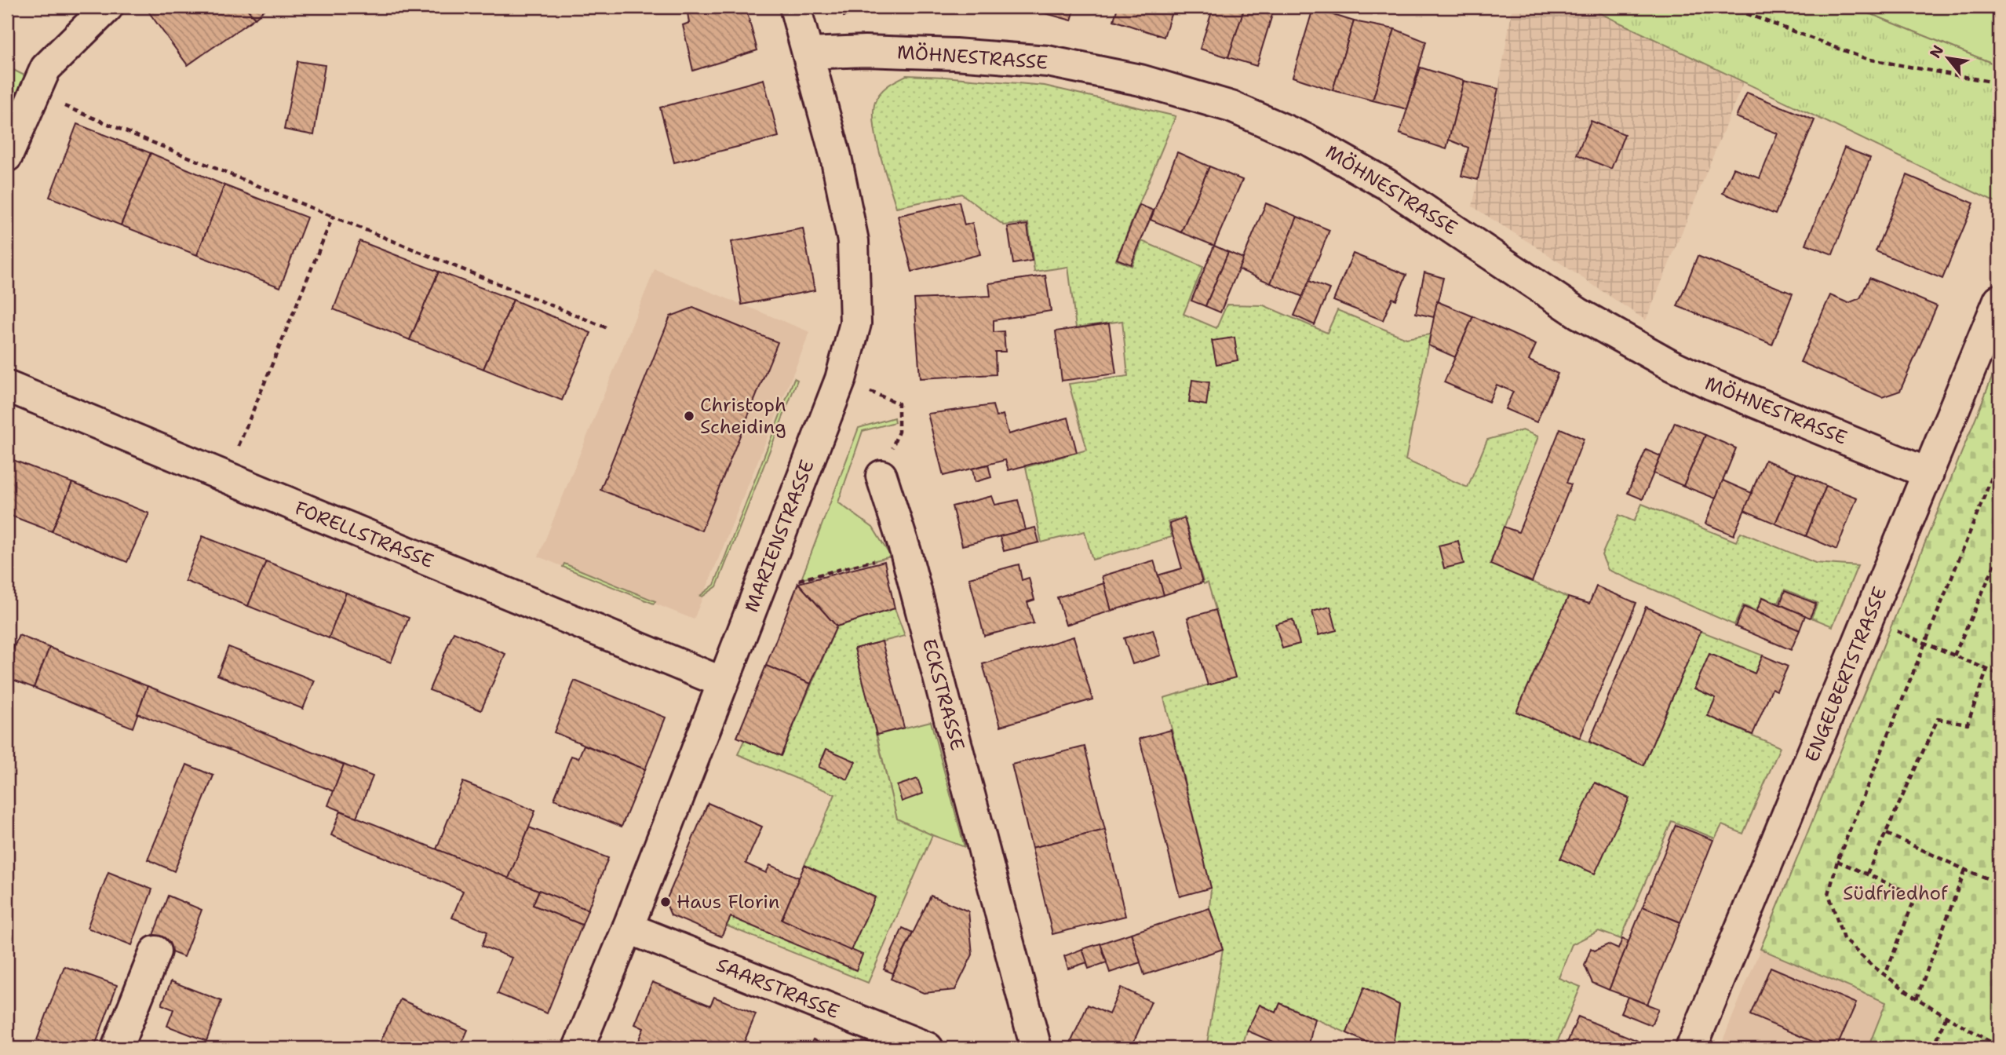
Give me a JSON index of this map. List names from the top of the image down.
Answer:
{
  "streets": {
    "street": [
      "MÖHNESTRASSE",
      "FORELLSTRASSE",
      "MARIENSTRASSE",
      "ENGELBERTSTRASSE",
      "ECKSTRASSE",
      "SAARSTRASSE"
    ]
  },
  "crossings": [
    ["MÖHNESTRASSE", "MARIENSTRASSE"],
    ["MÖHNESTRASSE", "ENGELBERTSTRASSE"],
    ["FORELLSTRASSE", "MARIENSTRASSE"],
    ["MARIENSTRASSE", "SAARSTRASSE"]
  ],
  "parks": ["Südfriedhof"],
  "places": ["Christoph Scheiding", "Haus Florin"],
  "north": "top left"
}
